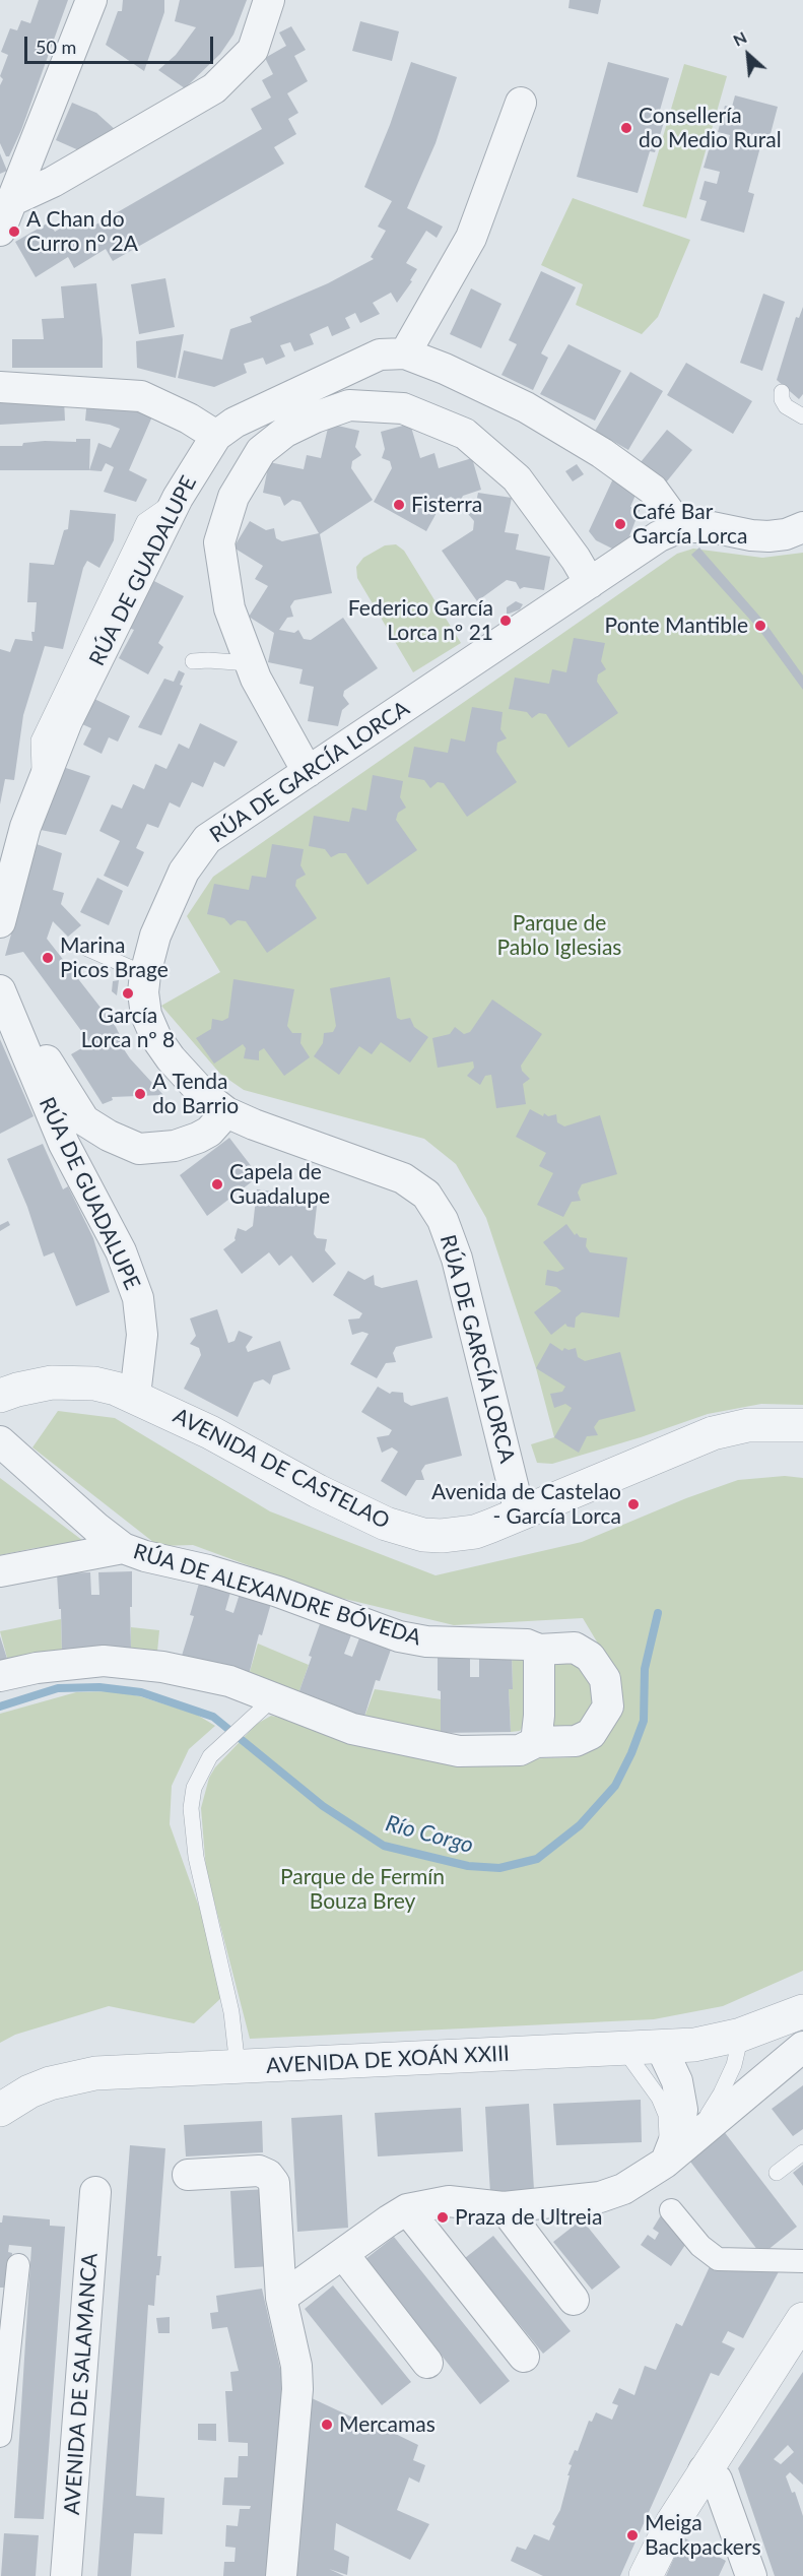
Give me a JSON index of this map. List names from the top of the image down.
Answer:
{
  "streets": {
    "street": [
      "RÚA DE GUADALUPE",
      "RÚA DE GARCÍA LORCA",
      "AVENIDA DE CASTELAO",
      "RÚA DE ALEXANDRE BÓVEDA",
      "AVENIDA DE XOÁN XXIII",
      "AVENIDA DE SALAMANCA"
    ]
  },
  "crossings": [
    ["RÚA DE GUADALUPE", "RÚA DE GARCÍA LORCA"],
    ["RÚA DE GUADALUPE", "AVENIDA DE CASTELAO"],
    ["RÚA DE GARCÍA LORCA", "AVENIDA DE CASTELAO"]
  ],
  "water": ["Río Corgo"],
  "parks": ["Parque de Pablo Iglesias", "Parque de Fermín Bouza Brey"],
  "places": [
    "Consellería do Medio Rural",
    "A Chan do Curro n° 2A",
    "Fisterra",
    "Café Bar García Lorca",
    "Federico García Lorca nº 21",
    "Ponte Mantible",
    "Marina Picos Brage",
    "García Lorca nº 8",
    "A Tenda do Barrio",
    "Capela de Guadalupe",
    "Avenida de Castelao - García Lorca",
    "Praza de Ultreia",
    "Mercamas",
    "Meiga Backpackers"
  ],
  "scale_bar": "50 m",
  "north": "top left"
}
